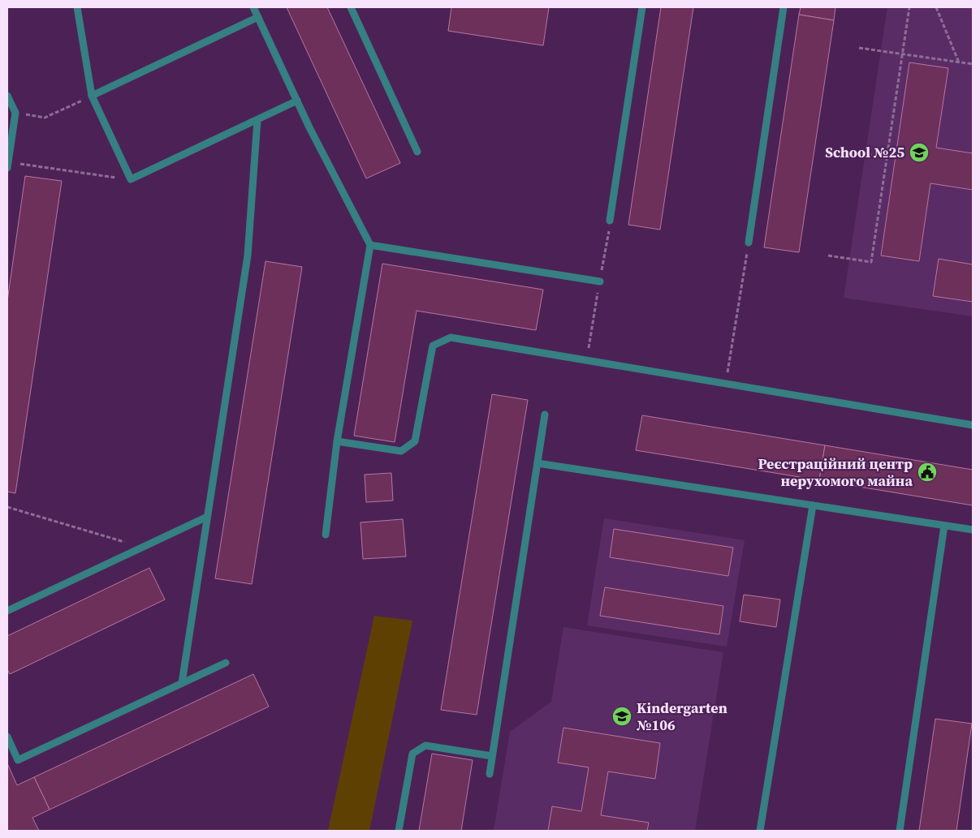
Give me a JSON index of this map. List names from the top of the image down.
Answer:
{
  "places": {
    "school or university": ["School №25", "Kindergarten №106"],
    "public building": ["Реєстраційний центр нерухомого майна"]
  }
}
